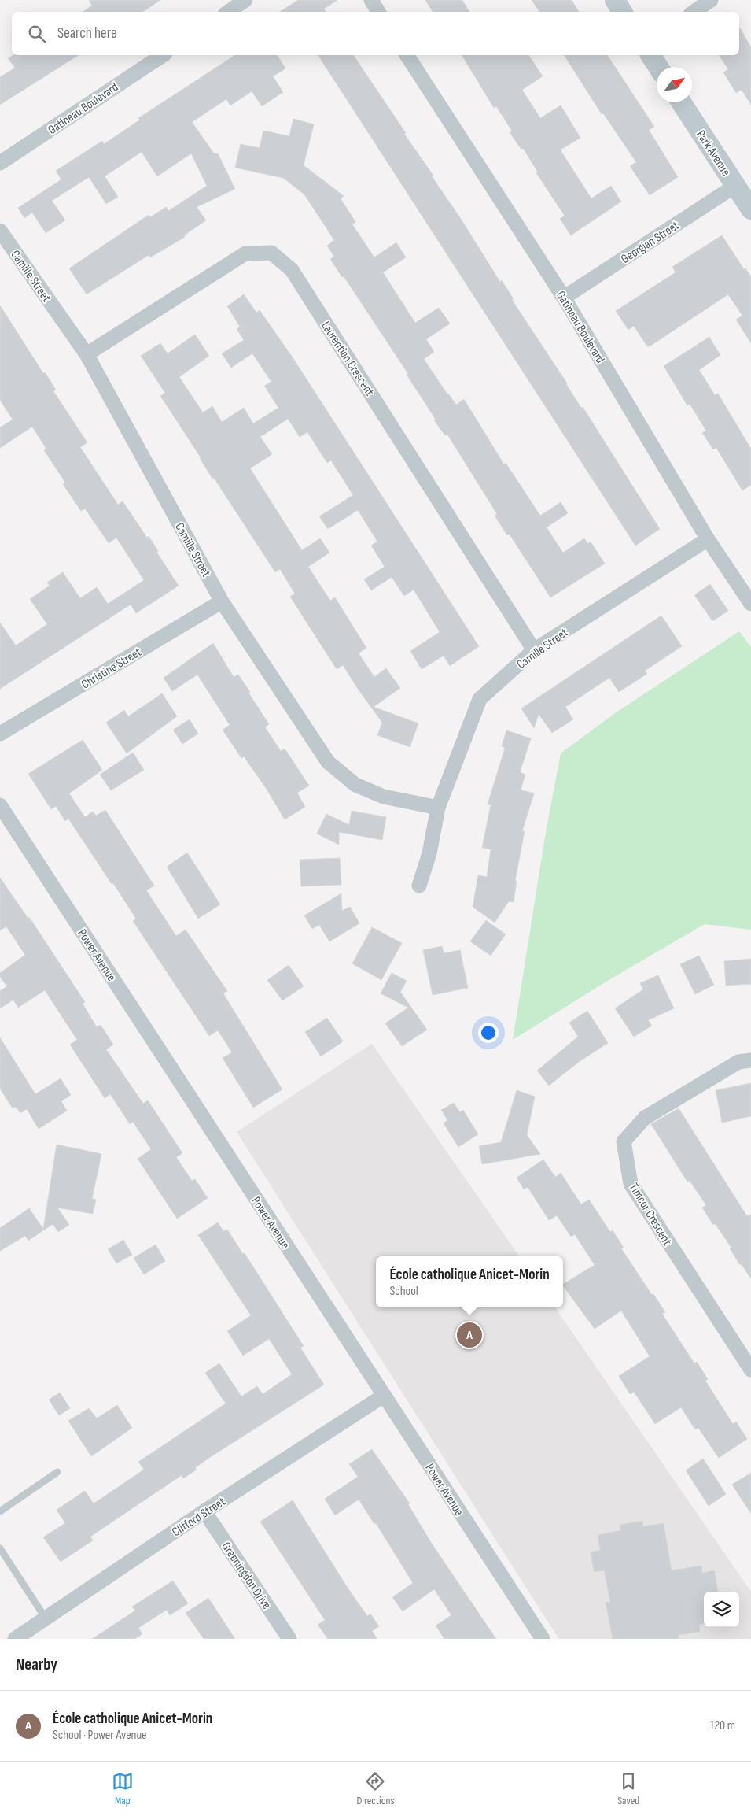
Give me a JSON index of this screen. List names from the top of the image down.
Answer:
{
  "streets": {
    "street": [
      "Gatineau Boulevard",
      "Park Avenue",
      "Georgian Street",
      "Camille Street",
      "Laurentian Crescent",
      "Christine Street",
      "Power Avenue",
      "Timcor Crescent",
      "Clifford Street",
      "Greeningdon Drive"
    ]
  },
  "crossings": [
    ["Gatineau Boulevard", "Georgian Street"],
    ["Gatineau Boulevard", "Camille Street"],
    ["Park Avenue", "Georgian Street"],
    ["Camille Street", "Laurentian Crescent"],
    ["Camille Street", "Christine Street"],
    ["Power Avenue", "Clifford Street"],
    ["Clifford Street", "Greeningdon Drive"]
  ],
  "north": "top right",
  "page": {
    "search": "Search here",
    "popup": ["École catholique Anicet-Morin", "School"],
    "pins": "A",
    "heading": "Nearby",
    "list": [
      {
        "mark": "A",
        "name": "École catholique Anicet-Morin",
        "note": "School · Power Avenue",
        "value": "120 m"
      }
    ],
    "nav": ["Map", "Directions", "Saved"]
  }
}
